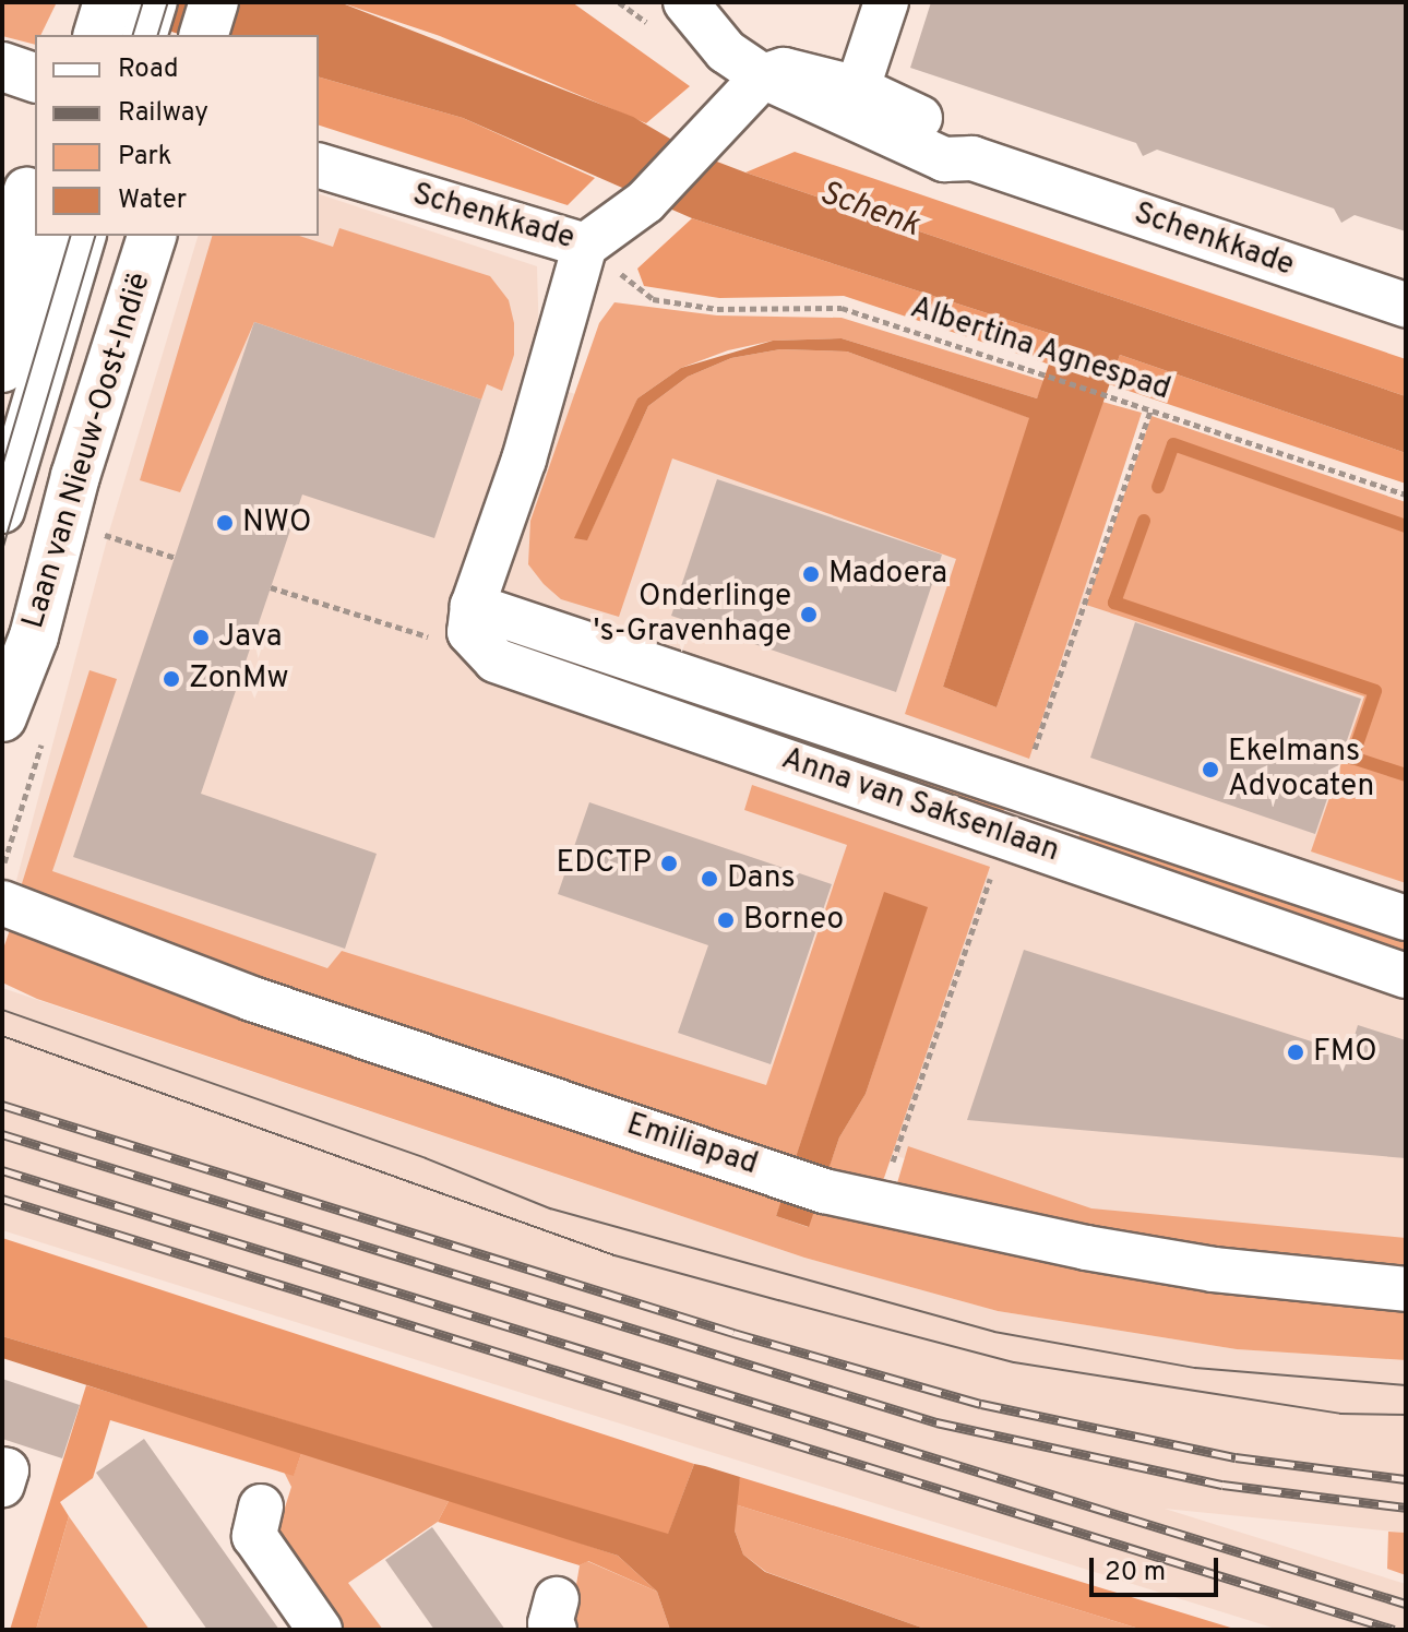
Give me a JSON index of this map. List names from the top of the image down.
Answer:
{
  "streets": {
    "main road": ["Laan van Nieuw-Oost-Indië"],
    "street": ["Schenkkade", "Anna van Saksenlaan", "Emiliapad"],
    "path": ["Albertina Agnespad"]
  },
  "water": ["Schenk"],
  "places": [
    "NWO",
    "Madoera",
    "Onderlinge 's-Gravenhage",
    "Java",
    "ZonMw",
    "Ekelmans Advocaten",
    "EDCTP",
    "Dans",
    "Borneo",
    "FMO"
  ],
  "legend": [
    "Road",
    "Railway",
    "Park",
    "Water"
  ],
  "scale_bar": "20 m"
}
